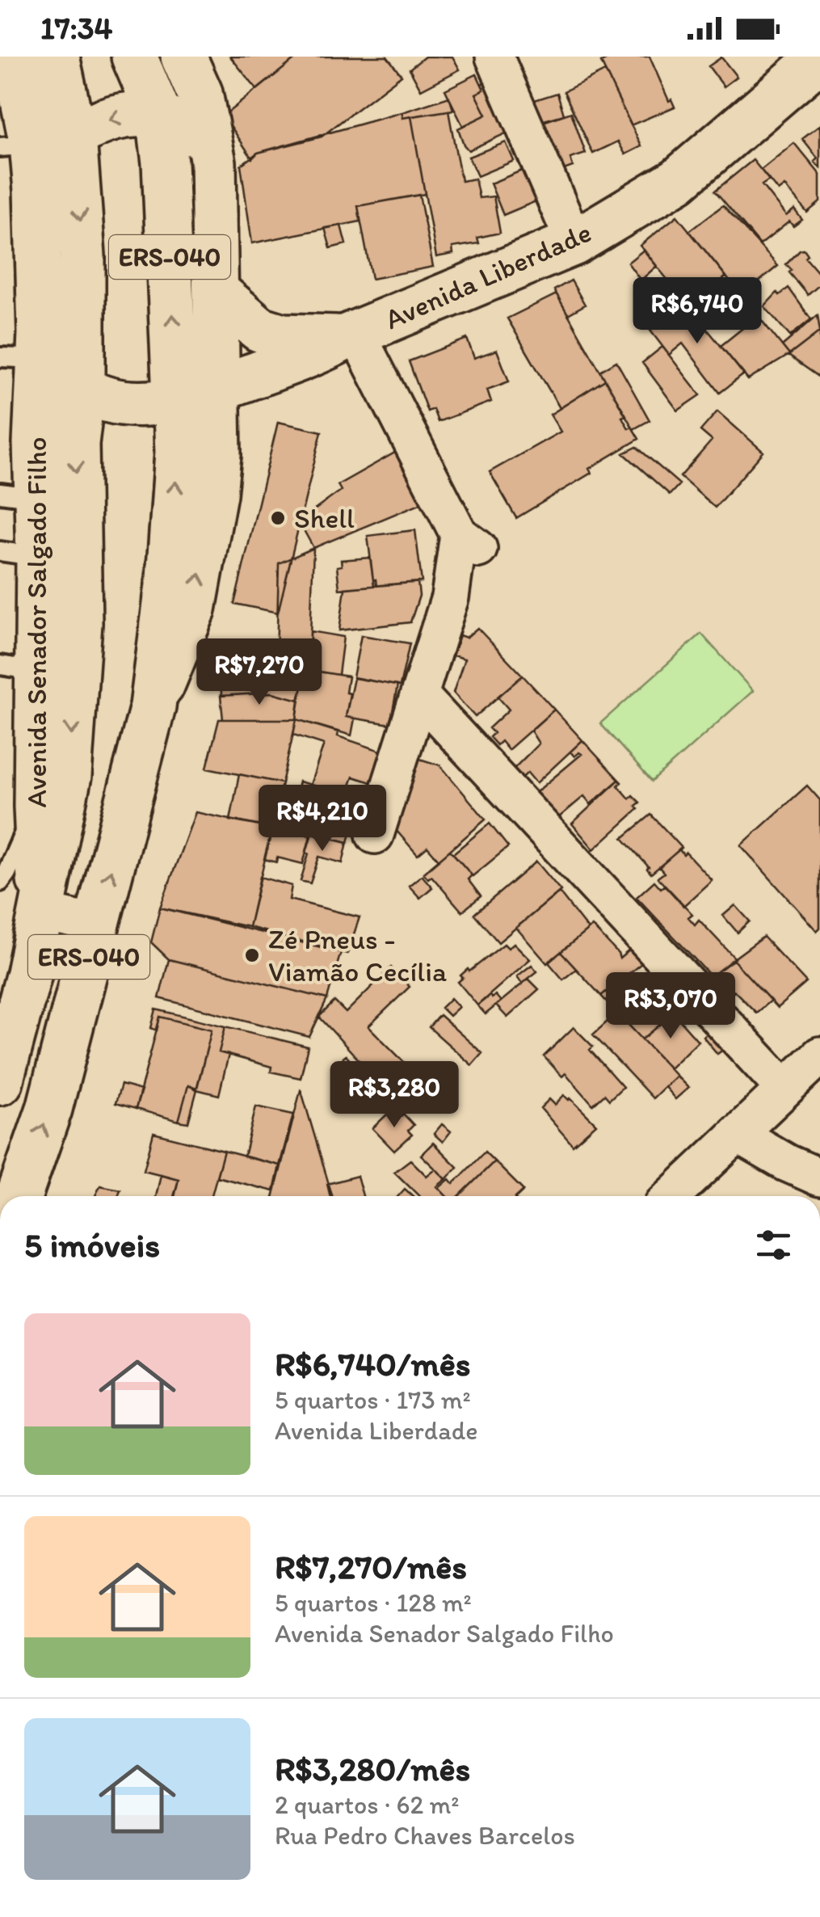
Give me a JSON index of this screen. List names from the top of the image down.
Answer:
{
  "streets": {
    "main road": ["ERS-040", "Avenida Liberdade", "Avenida Senador Salgado Filho"]
  },
  "crossings": [
    ["ERS-040", "Avenida Liberdade"]
  ],
  "places": ["Shell", "Zé Pneus - Viamão Cecília"],
  "page": {
    "status": "17:34",
    "price": [
      "R$6,740",
      "R$7,270",
      "R$4,210",
      "R$3,070",
      "R$3,280"
    ],
    "heading": "5 imóveis",
    "list": [
      {
        "name": "R$6,740/mês",
        "note": "5 quartos · 173 m² · Avenida Liberdade"
      },
      {
        "name": "R$7,270/mês",
        "note": "5 quartos · 128 m² · Avenida Senador Salgado Filho"
      },
      {
        "name": "R$3,280/mês",
        "note": "2 quartos · 62 m² · Rua Pedro Chaves Barcelos"
      }
    ]
  }
}
